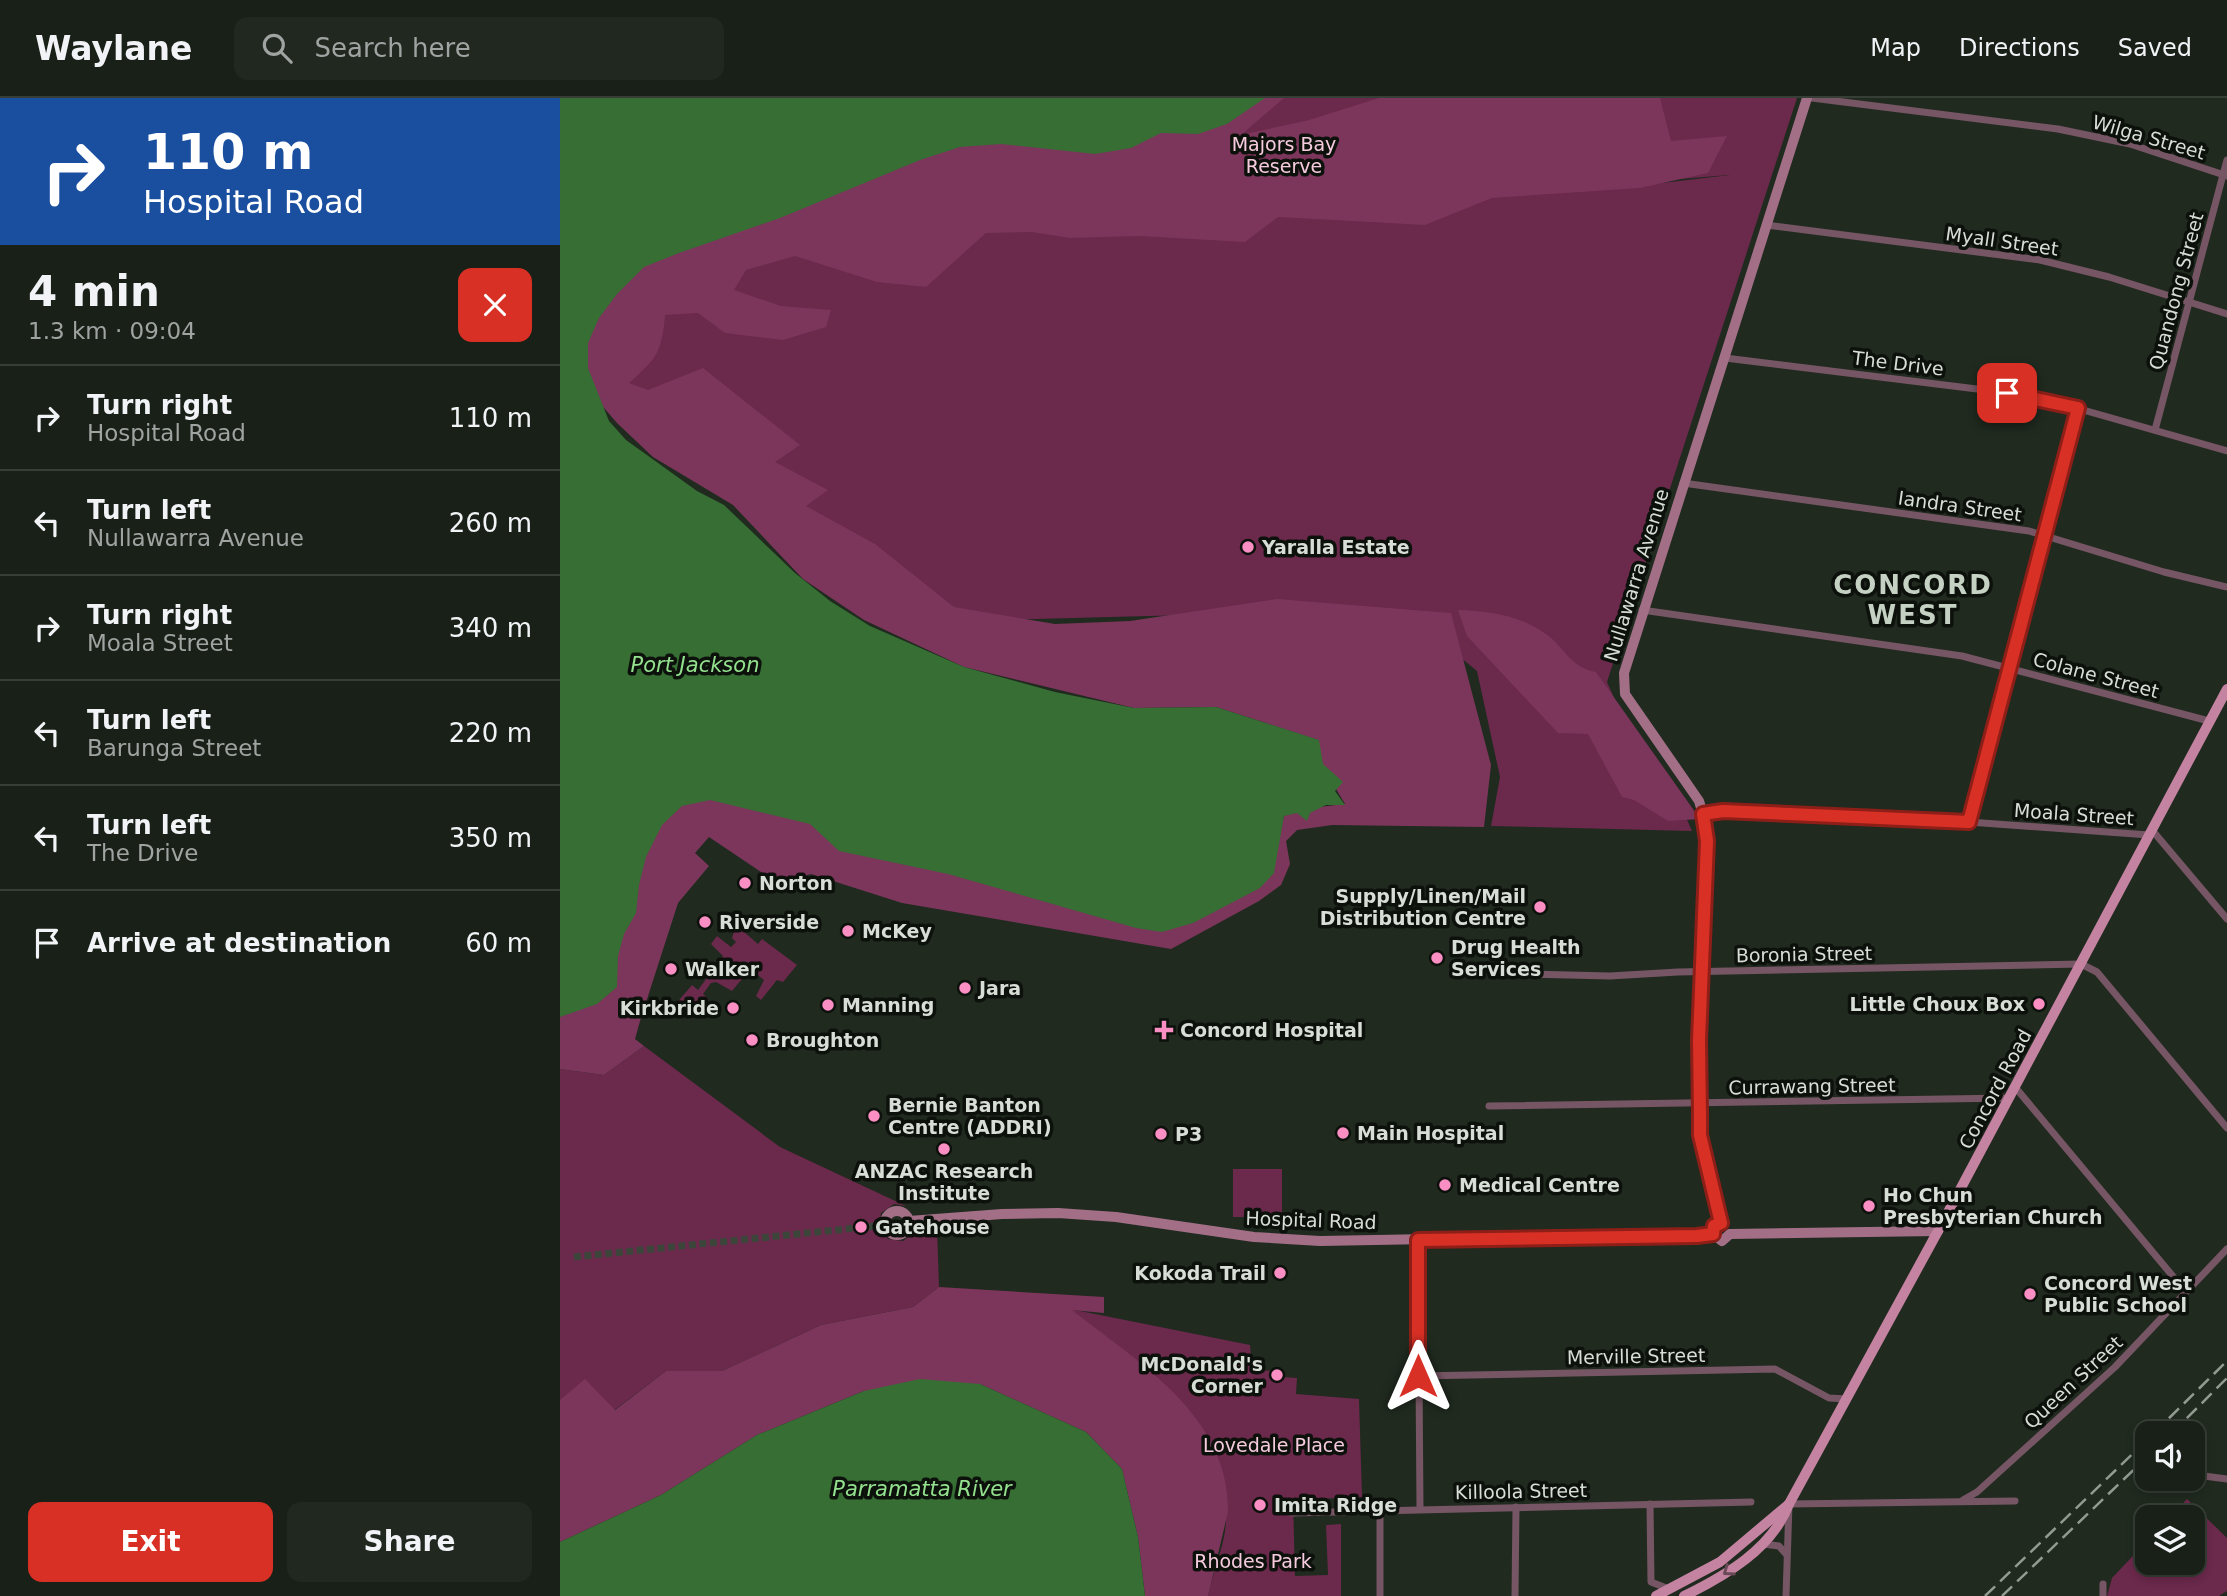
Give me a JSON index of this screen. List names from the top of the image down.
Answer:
{
  "streets": {
    "main road": ["Nullawarra Avenue", "Concord Road", "Hospital Road"],
    "street": [
      "Wilga Street",
      "Myall Street",
      "Quandong Street",
      "The Drive",
      "Iandra Street",
      "Colane Street",
      "Moala Street",
      "Boronia Street",
      "Currawang Street",
      "Merville Street",
      "Queen Street",
      "Killoola Street"
    ]
  },
  "crossings": [
    ["Wilga Street", "Quandong Street"],
    ["Myall Street", "Quandong Street"],
    ["Myall Street", "Nullawarra Avenue"],
    ["Quandong Street", "The Drive"],
    ["The Drive", "Nullawarra Avenue"],
    ["Iandra Street", "Nullawarra Avenue"],
    ["Nullawarra Avenue", "Colane Street"],
    ["Nullawarra Avenue", "Moala Street"],
    ["Nullawarra Avenue", "Boronia Street"],
    ["Nullawarra Avenue", "Currawang Street"],
    ["Nullawarra Avenue", "Hospital Road"],
    ["Colane Street", "Concord Road"],
    ["Moala Street", "Concord Road"],
    ["Boronia Street", "Concord Road"],
    ["Currawang Street", "Concord Road"],
    ["Concord Road", "Merville Street"]
  ],
  "districts": ["CONCORD WEST"],
  "water": ["Port Jackson", "Parramatta River"],
  "parks": ["Majors Bay Reserve", "Lovedale Place", "Rhodes Park"],
  "places": {
    "other": [
      "Yaralla Estate",
      "Norton",
      "Supply/Linen/Mail Distribution Centre",
      "Riverside",
      "McKey",
      "Drug Health Services",
      "Walker",
      "Jara",
      "Little Choux Box",
      "Manning",
      "Kirkbride",
      "Broughton",
      "Bernie Banton Centre (ADDRI)",
      "Main Hospital",
      "P3",
      "ANZAC Research Institute",
      "Medical Centre",
      "Ho Chun Presbyterian Church",
      "Gatehouse",
      "Kokoda Trail",
      "Concord West Public School",
      "McDonald's Corner",
      "Imita Ridge"
    ],
    "health": ["Concord Hospital"]
  },
  "page": {
    "header": "Waylane",
    "search": "Search here",
    "nav": ["Map", "Directions", "Saved"],
    "turn": ["110 m", "Hospital Road"],
    "heading": ["4 min", "1.3 km · 09:04"],
    "list": [
      {
        "name": "Turn right",
        "note": "Hospital Road",
        "value": "110 m"
      },
      {
        "name": "Turn left",
        "note": "Nullawarra Avenue",
        "value": "260 m"
      },
      {
        "name": "Turn right",
        "note": "Moala Street",
        "value": "340 m"
      },
      {
        "name": "Turn left",
        "note": "Barunga Street",
        "value": "220 m"
      },
      {
        "name": "Turn left",
        "note": "The Drive",
        "value": "350 m"
      },
      {
        "name": "Arrive at destination",
        "value": "60 m"
      }
    ],
    "buttons": ["Exit", "Share"]
  }
}
